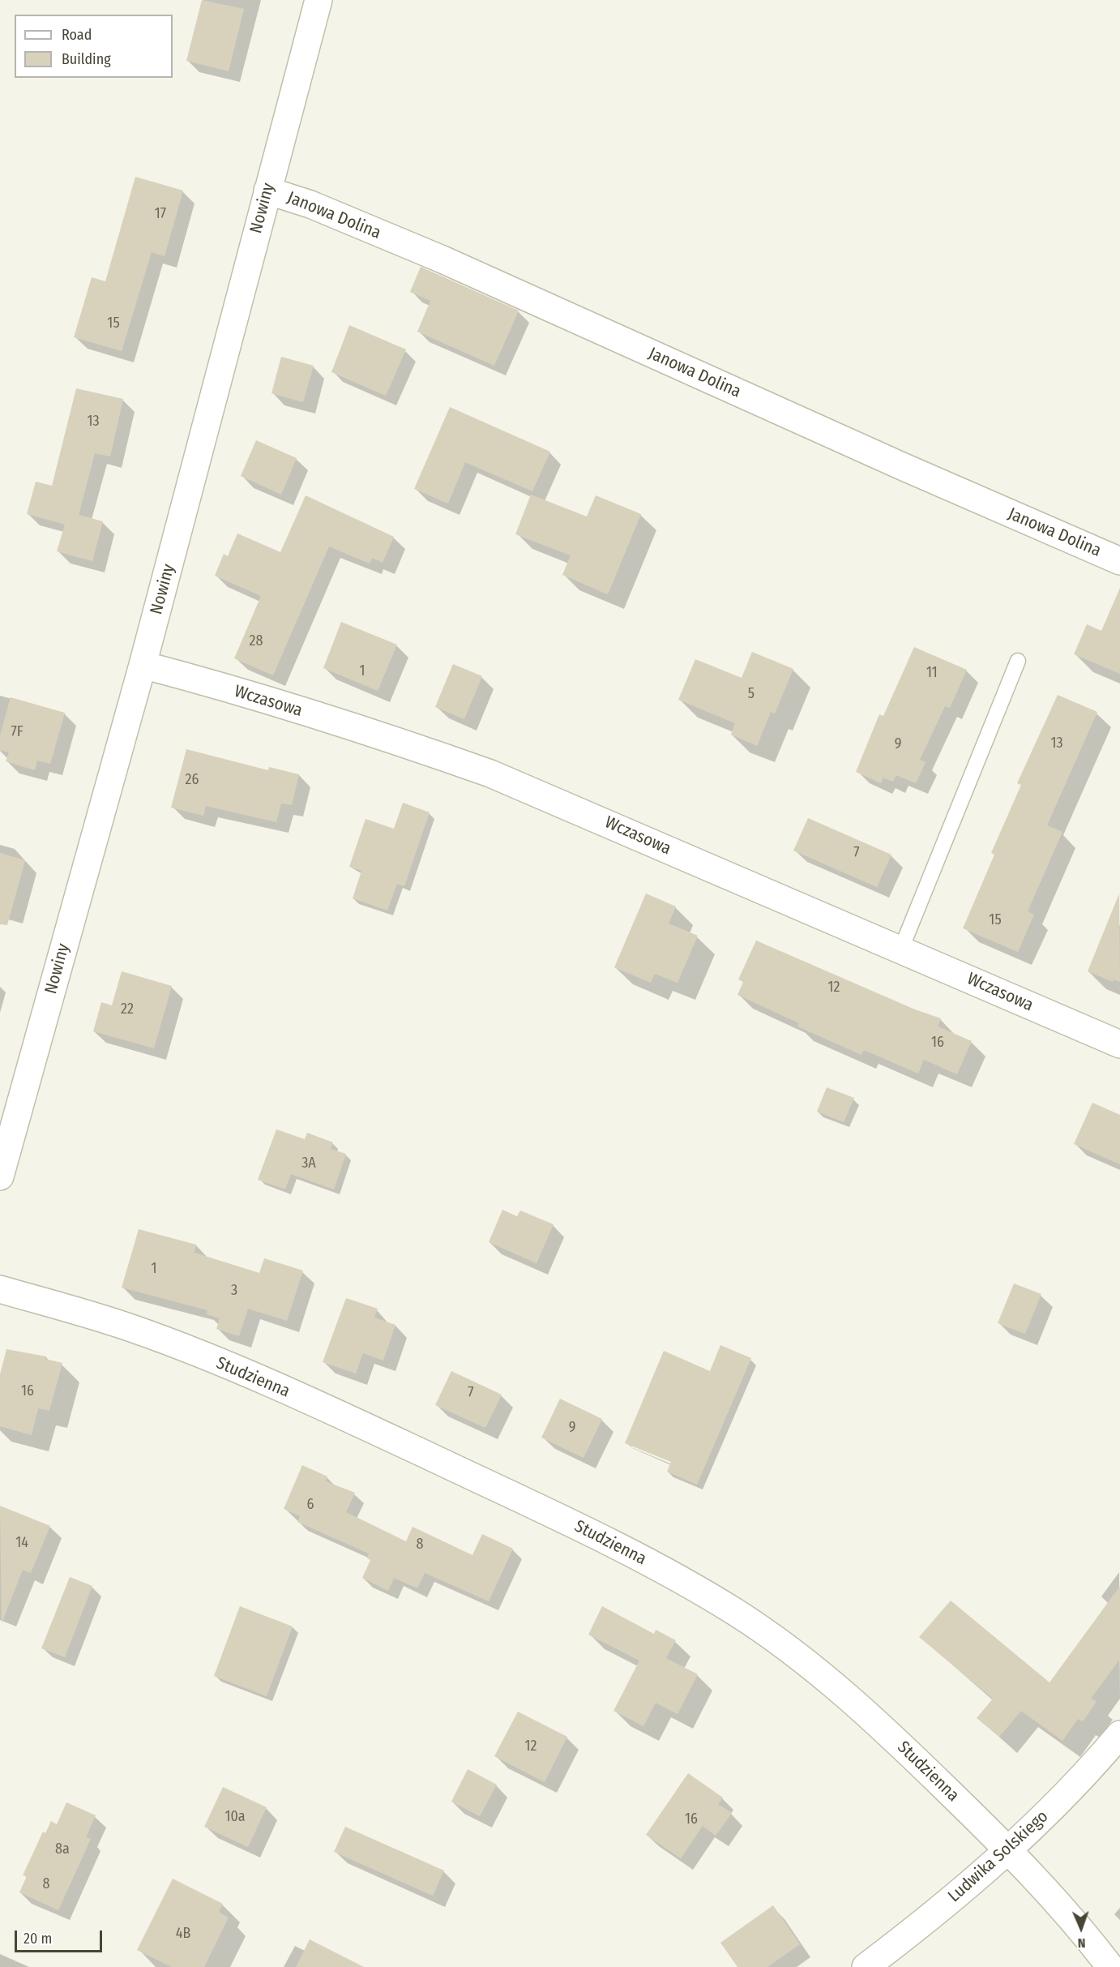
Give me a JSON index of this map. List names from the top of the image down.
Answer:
{
  "streets": {
    "street": [
      "Nowiny",
      "Janowa Dolina",
      "Wczasowa",
      "Studzienna",
      "Ludwika Solskiego"
    ]
  },
  "crossings": [
    ["Nowiny", "Janowa Dolina"],
    ["Nowiny", "Wczasowa"],
    ["Studzienna", "Ludwika Solskiego"]
  ],
  "house_numbers": [
    "17",
    "15",
    "13",
    "28",
    "1",
    "11",
    "5",
    "7F",
    "13",
    "9",
    "26",
    "7",
    "15",
    "12",
    "22",
    "16",
    "3A",
    "1",
    "3",
    "16",
    "7",
    "9",
    "6",
    "14",
    "8",
    "12",
    "10a",
    "16",
    "8a",
    "8",
    "4B"
  ],
  "legend": ["Road", "Building"],
  "scale_bar": "20 m",
  "north": "bottom"
}
